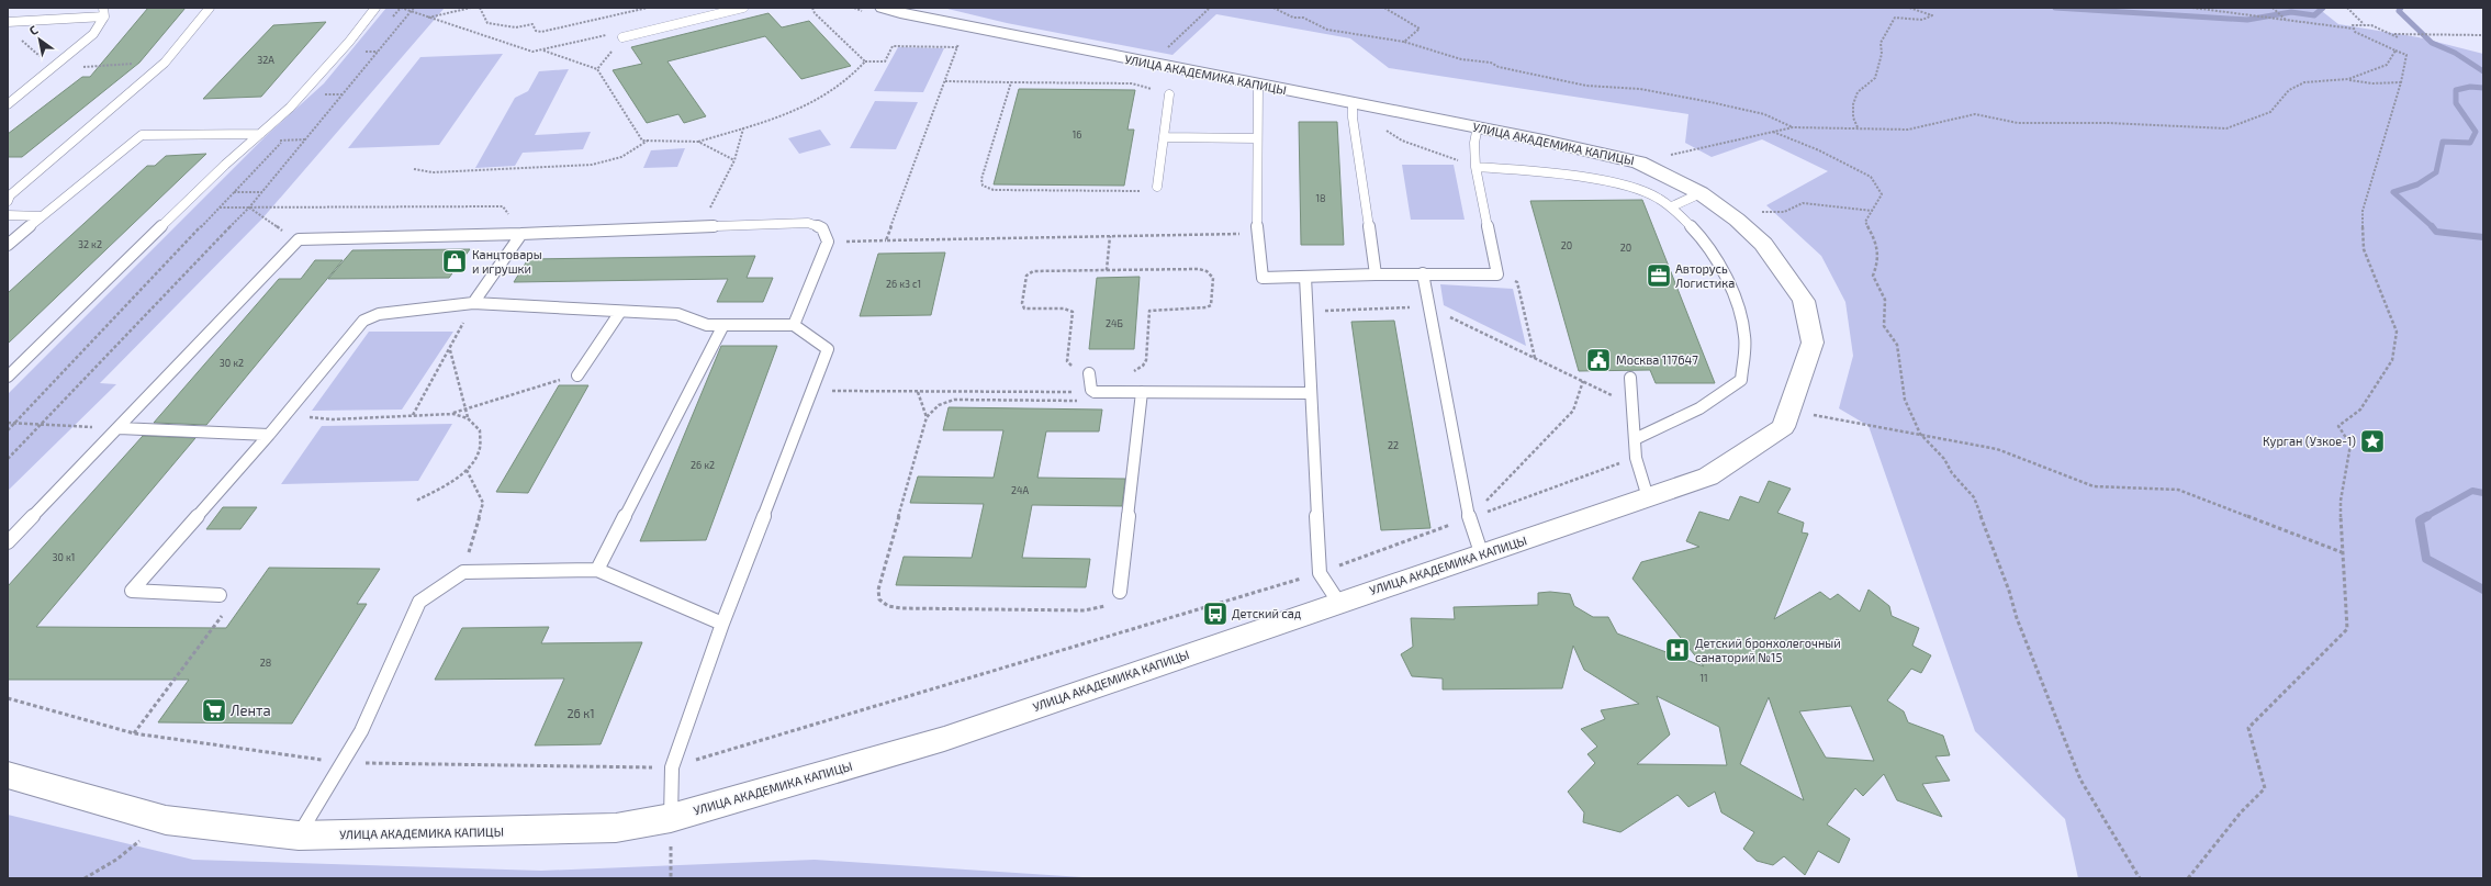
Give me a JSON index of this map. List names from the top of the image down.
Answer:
{
  "streets": {
    "street": ["УЛИЦА АКАДЕМИКА КАПИЦЫ"]
  },
  "places": {
    "shop": ["Канцтовары и игрушки"],
    "office": ["Авторусь Логистика"],
    "public building": ["Москва 117647"],
    "place": ["Курган (Узкое-1)"],
    "bus stop": ["Детский сад"],
    "hospital": ["Детский бронхолегочный санаторий №15"],
    "supermarket": ["Лента"]
  },
  "house_numbers": [
    "32А",
    "16",
    "18",
    "32 к2",
    "20",
    "20",
    "26 к3 с1",
    "24Б",
    "30 к2",
    "22",
    "26 к2",
    "24А",
    "30 к1",
    "28",
    "11",
    "26 к1"
  ],
  "north": "top left"
}
